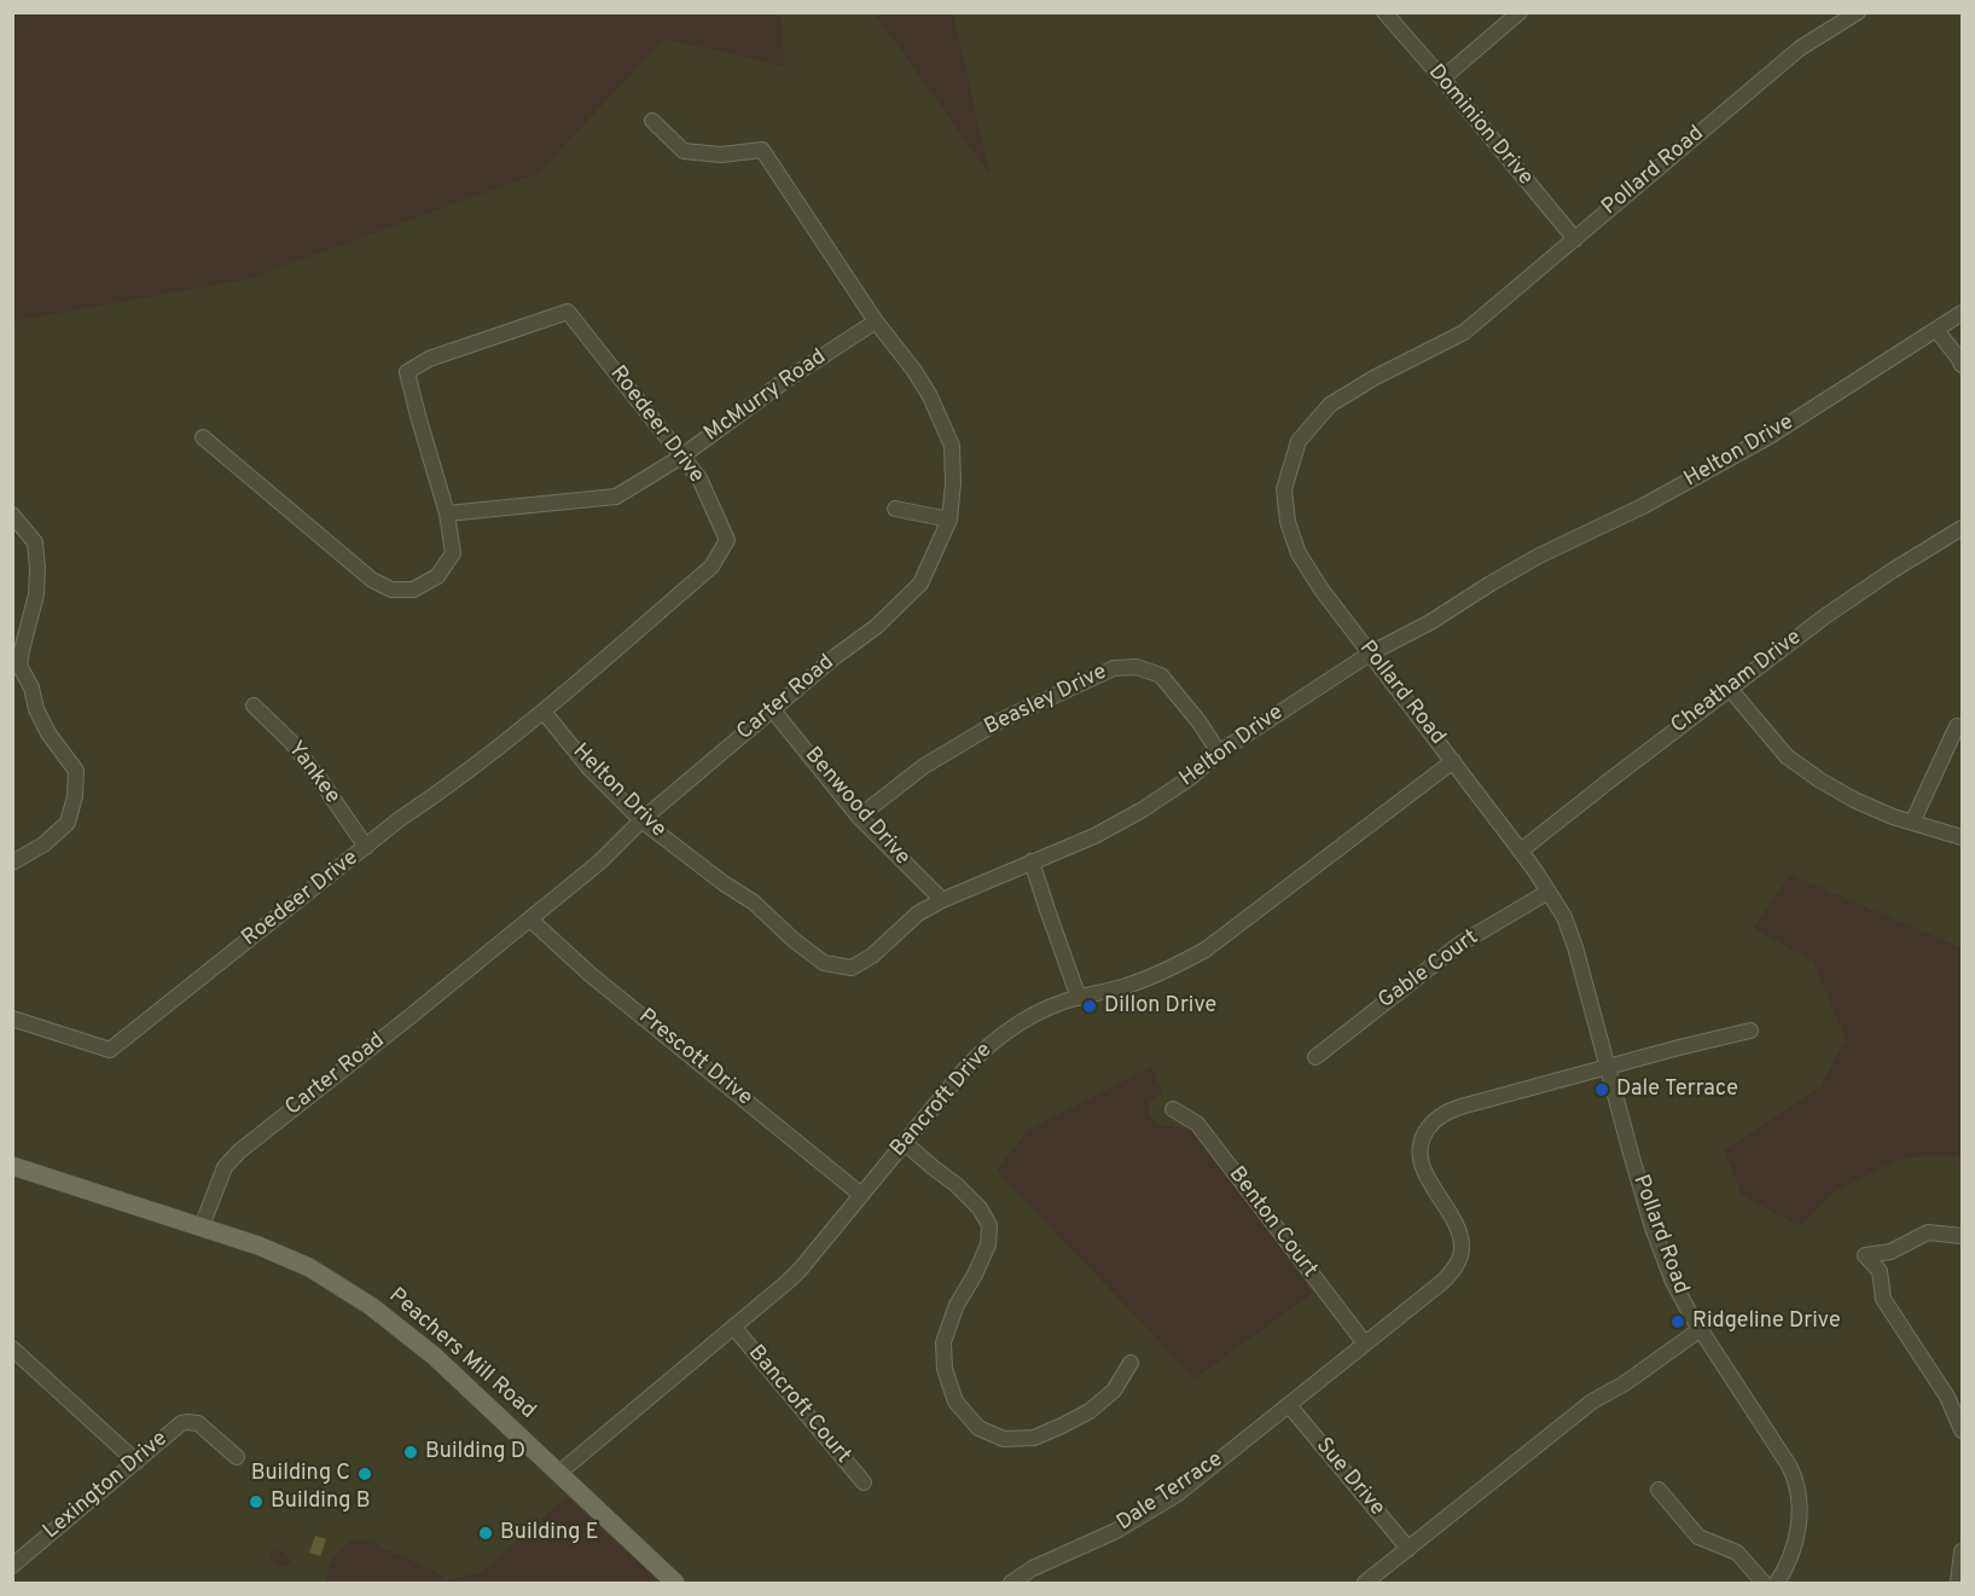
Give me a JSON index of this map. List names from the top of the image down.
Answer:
{
  "streets": {
    "main road": ["Peachers Mill Road"],
    "street": [
      "Dominion Drive",
      "Pollard Road",
      "McMurry Road",
      "Roedeer Drive",
      "Helton Drive",
      "Cheatham Drive",
      "Carter Road",
      "Beasley Drive",
      "Yankee",
      "Benwood Drive",
      "Gable Court",
      "Prescott Drive",
      "Bancroft Drive",
      "Benton Court",
      "Bancroft Court",
      "Sue Drive",
      "Lexington Drive",
      "Dale Terrace"
    ]
  },
  "crossings": [
    ["Dominion Drive", "Pollard Road"],
    ["Pollard Road", "Helton Drive"],
    ["Pollard Road", "Cheatham Drive"],
    ["Pollard Road", "Gable Court"],
    ["Pollard Road", "Bancroft Drive"],
    ["Pollard Road", "Dale Terrace"],
    ["McMurry Road", "Roedeer Drive"],
    ["McMurry Road", "Carter Road"],
    ["Roedeer Drive", "Helton Drive"],
    ["Roedeer Drive", "Yankee"],
    ["Helton Drive", "Carter Road"],
    ["Helton Drive", "Beasley Drive"],
    ["Helton Drive", "Benwood Drive"],
    ["Carter Road", "Benwood Drive"],
    ["Carter Road", "Prescott Drive"],
    ["Carter Road", "Peachers Mill Road"],
    ["Beasley Drive", "Benwood Drive"],
    ["Prescott Drive", "Bancroft Drive"],
    ["Bancroft Drive", "Peachers Mill Road"],
    ["Bancroft Drive", "Bancroft Court"],
    ["Benton Court", "Dale Terrace"],
    ["Sue Drive", "Dale Terrace"]
  ],
  "places": [
    "Dillon Drive",
    "Dale Terrace",
    "Ridgeline Drive",
    "Building D",
    "Building C",
    "Building B",
    "Building E"
  ]
}
